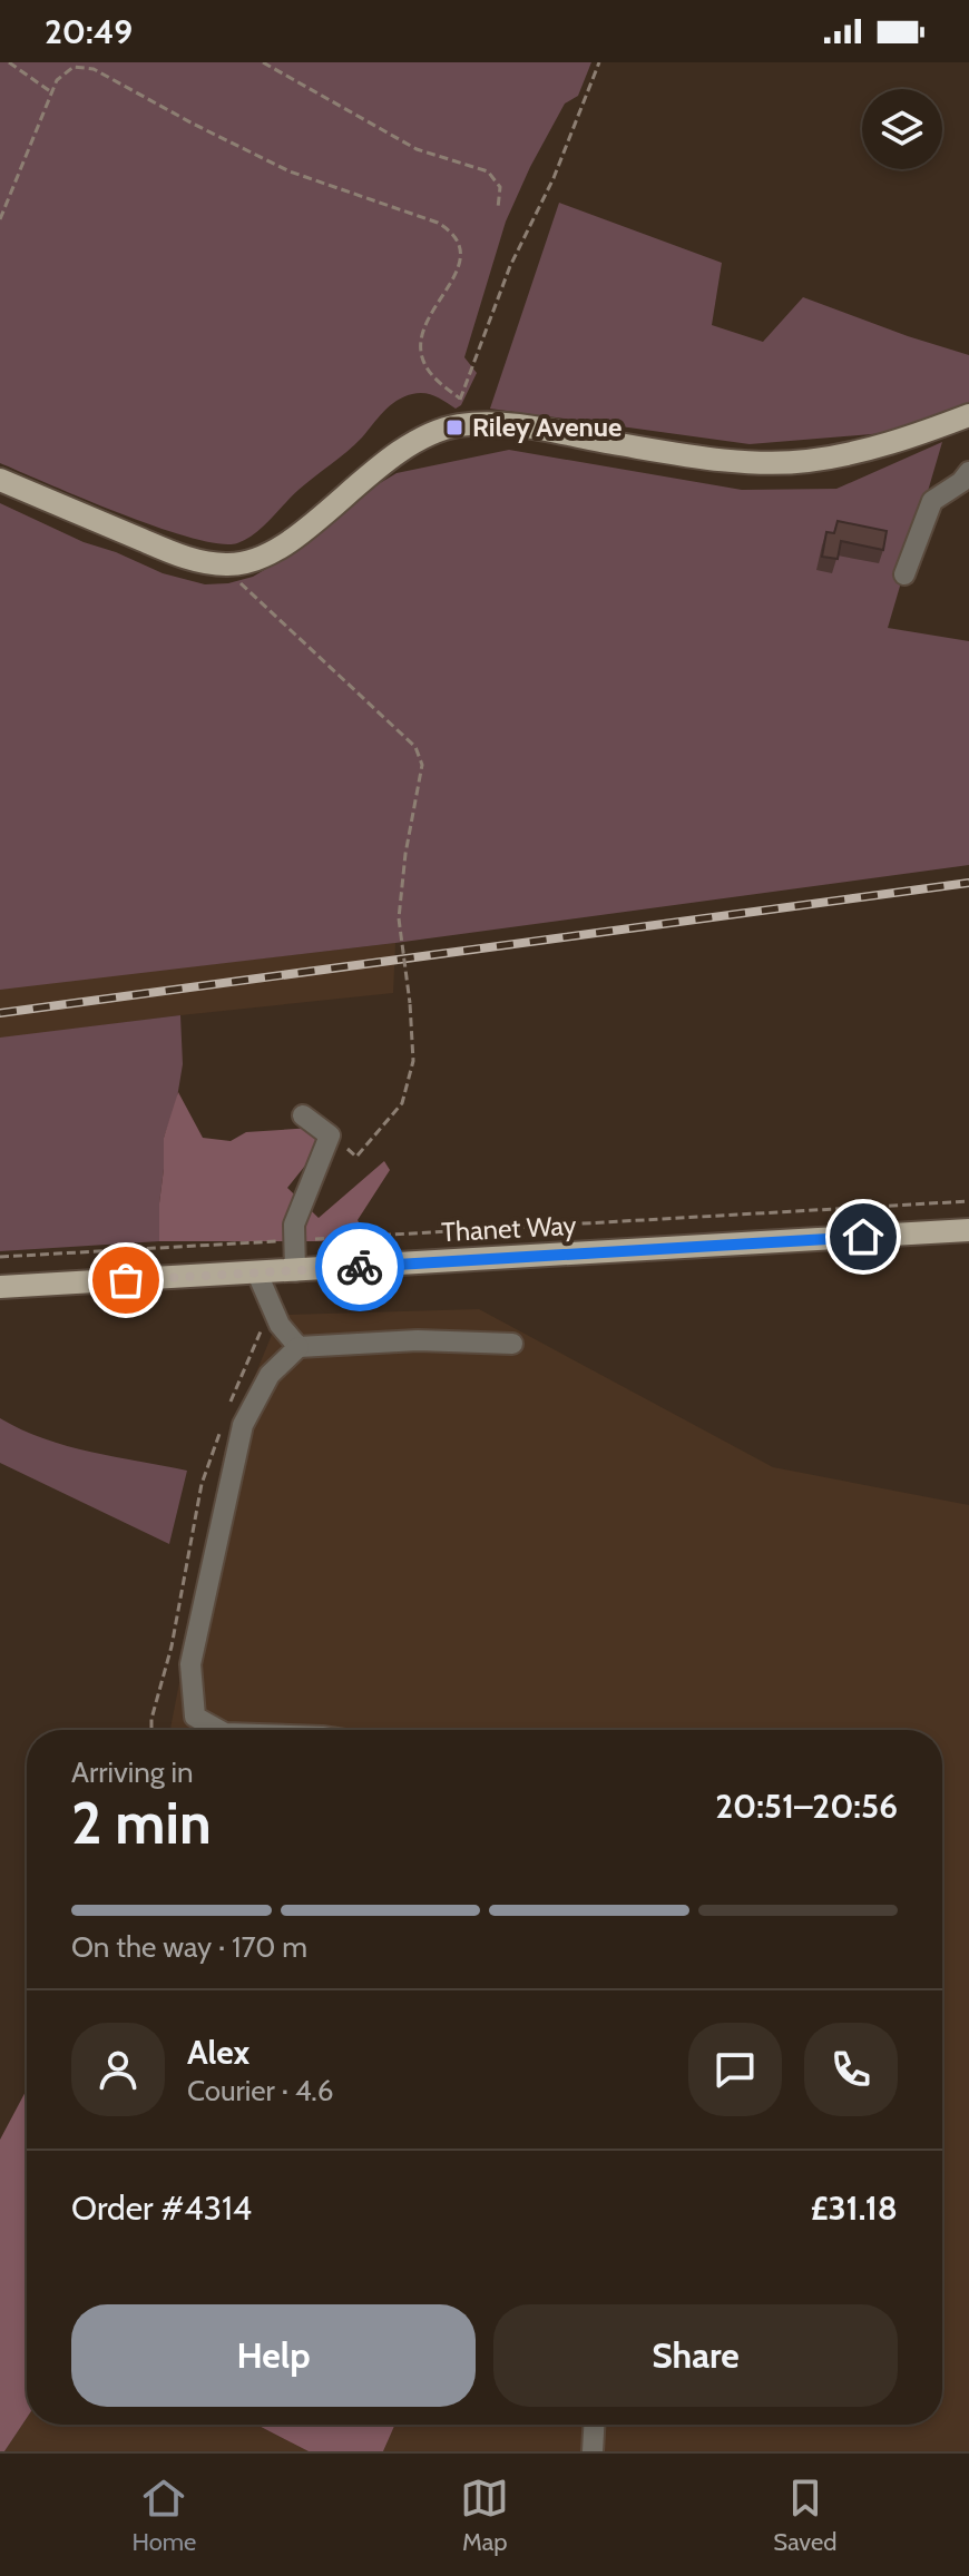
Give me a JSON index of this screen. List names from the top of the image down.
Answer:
{
  "streets": {
    "main road": ["Thanet Way"]
  },
  "places": {
    "transit": ["Riley Avenue"]
  },
  "page": {
    "status": "20:49",
    "heading": ["2 min", "Arriving in", "20:51–20:56"],
    "panel": [
      "Alex",
      "Courier · 4.6",
      "Order #4314",
      "£31.18"
    ],
    "bar": "On the way · 170 m",
    "buttons": ["Help", "Share"],
    "tabs": ["Home", "Map", "Saved"]
  }
}
